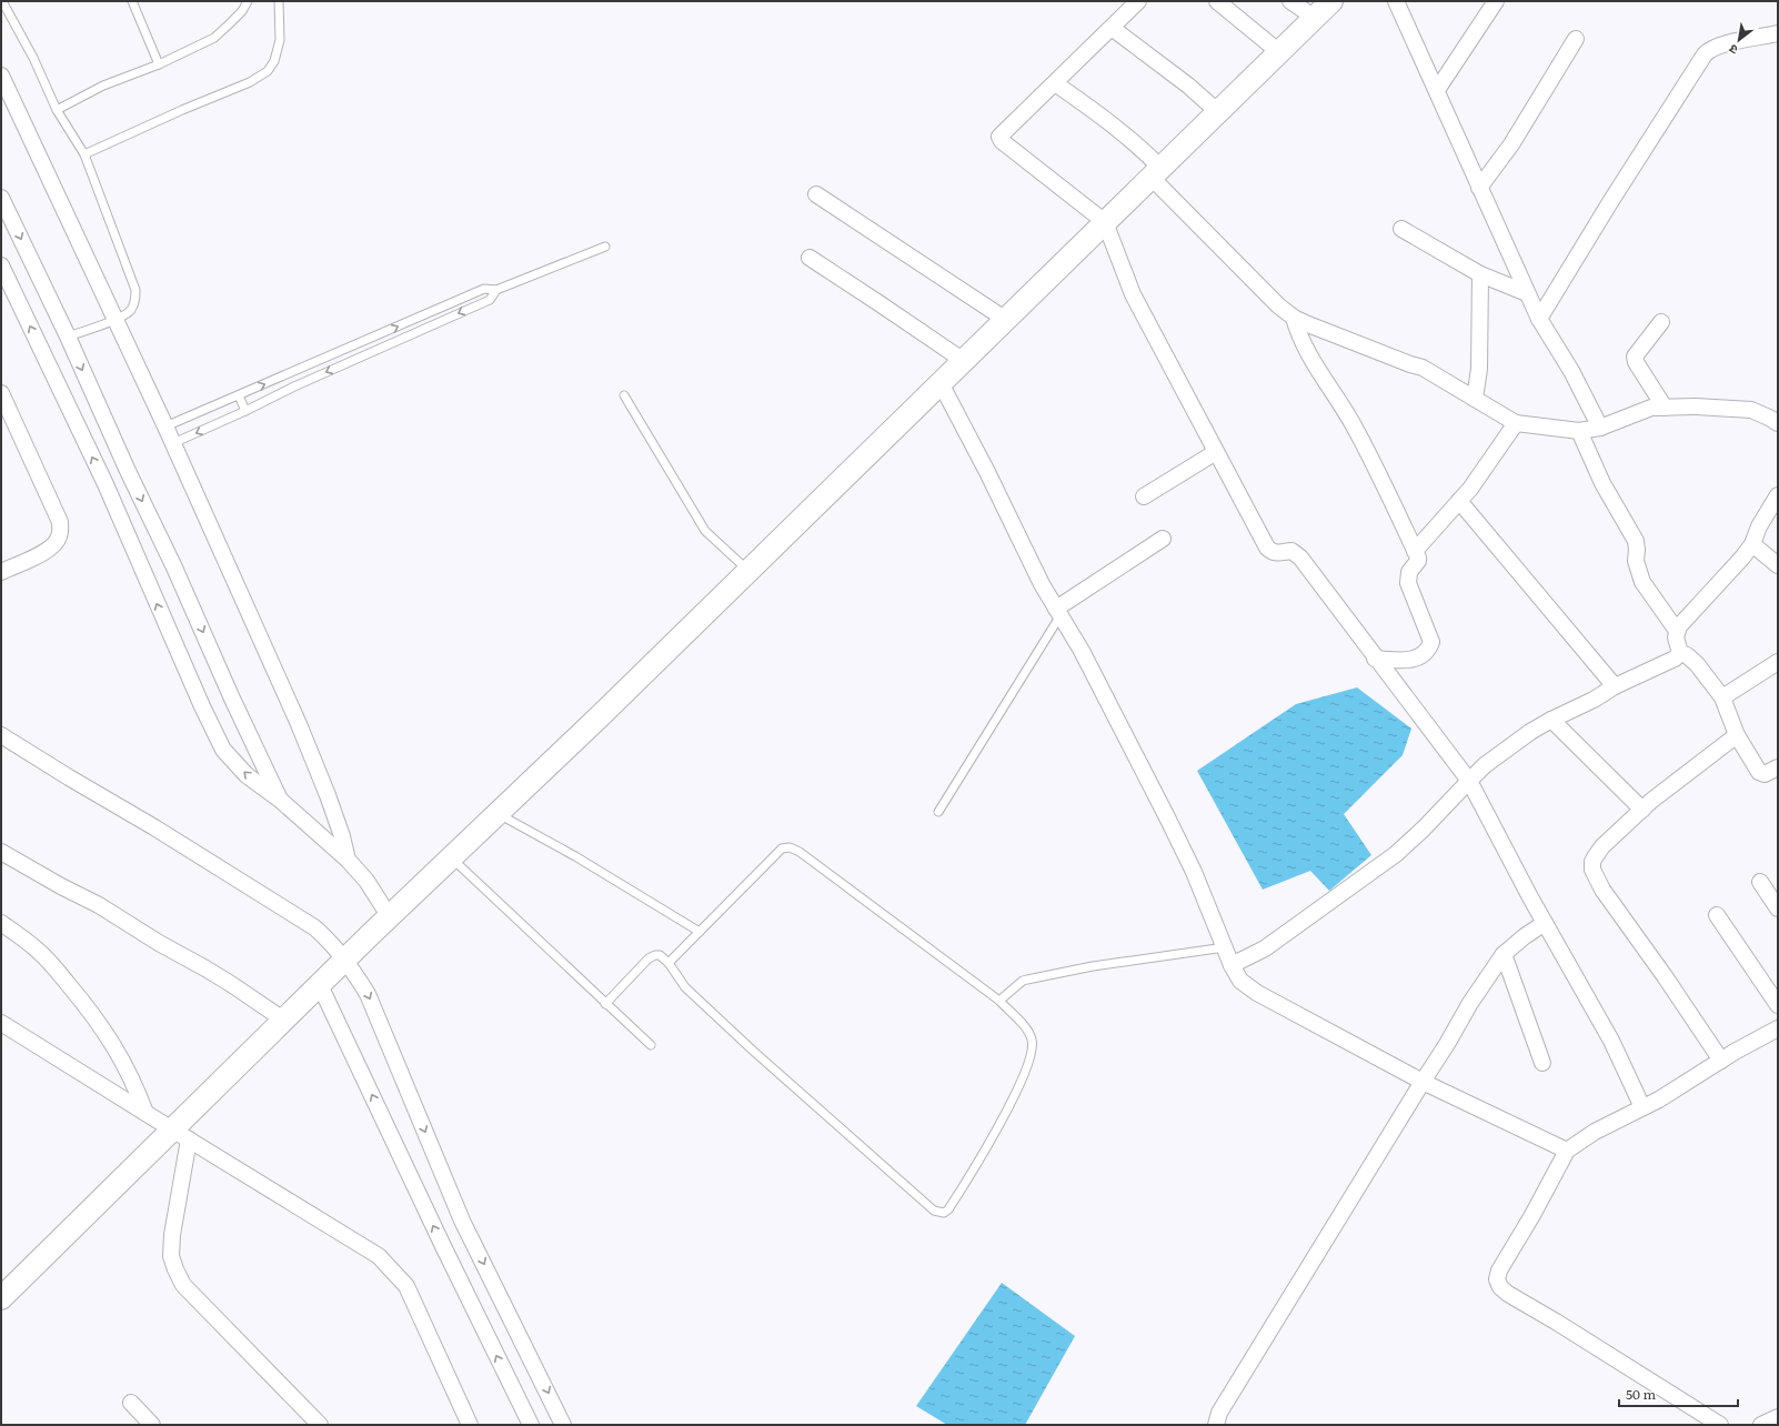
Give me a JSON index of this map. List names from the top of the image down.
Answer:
{
  "scale_bar": "50 m",
  "north": "bottom left"
}
